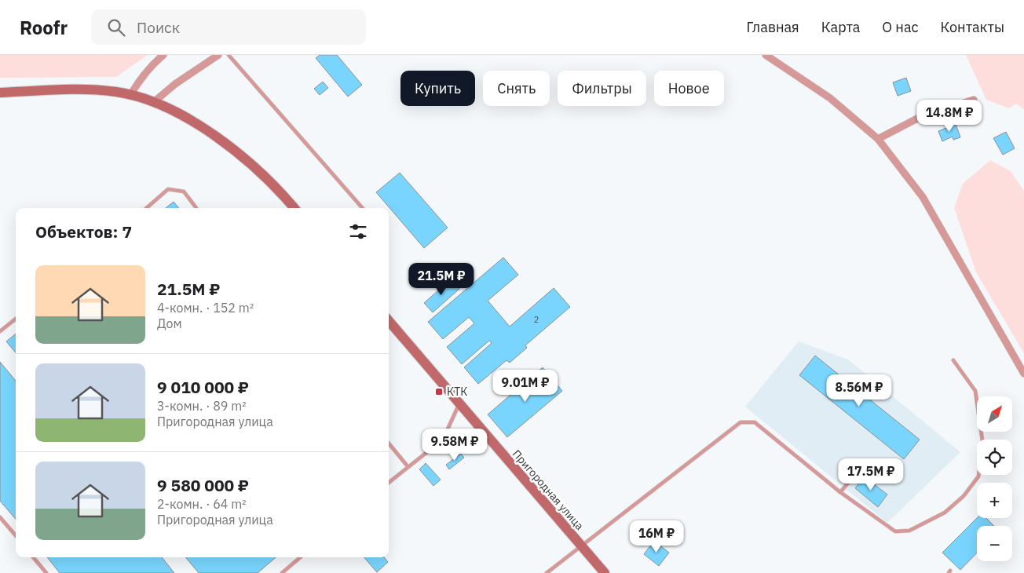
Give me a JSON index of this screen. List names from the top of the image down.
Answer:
{
  "streets": {
    "street": ["Пригородная улица"]
  },
  "places": {
    "transit": ["КТК"]
  },
  "house_numbers": ["2"],
  "north": "top right",
  "page": {
    "header": "Roofr",
    "search": "Поиск",
    "nav": [
      "Главная",
      "Карта",
      "О нас",
      "Контакты"
    ],
    "chip": [
      "Купить",
      "Снять",
      "Фильтры",
      "Новое"
    ],
    "price": [
      "14.8M ₽",
      "21.5M ₽",
      "9.01M ₽",
      "8.56M ₽",
      "9.58M ₽",
      "17.5M ₽",
      "16M ₽"
    ],
    "heading": "Объектов: 7",
    "list": [
      {
        "name": "21.5M ₽",
        "note": "4-комн. · 152 m² · Дом"
      },
      {
        "name": "9 010 000 ₽",
        "note": "3-комн. · 89 m² · Пригородная улица"
      },
      {
        "name": "9 580 000 ₽",
        "note": "2-комн. · 64 m² · Пригородная улица"
      }
    ],
    "map_buttons": ["+", "−"]
  }
}
